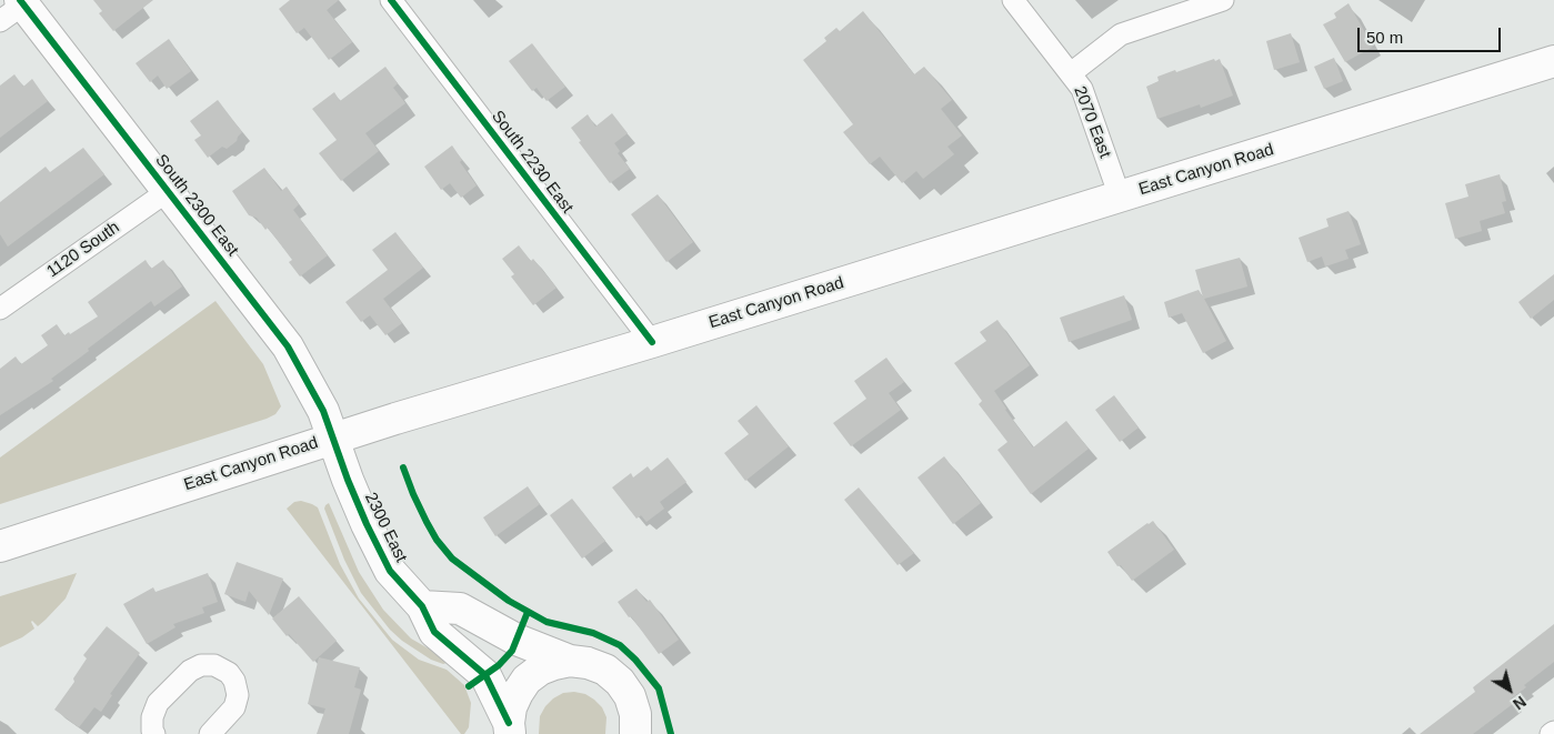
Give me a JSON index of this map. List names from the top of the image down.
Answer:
{
  "streets": {
    "main road": ["East Canyon Road", "South 2300 East", "2300 East"],
    "street": ["2070 East", "South 2230 East", "1120 South"]
  },
  "crossings": [
    ["2070 East", "East Canyon Road"],
    ["South 2230 East", "East Canyon Road"],
    ["East Canyon Road", "South 2300 East"],
    ["East Canyon Road", "2300 East"],
    ["South 2300 East", "1120 South"],
    ["South 2300 East", "2300 East"]
  ],
  "scale_bar": "50 m",
  "north": "bottom right"
}
